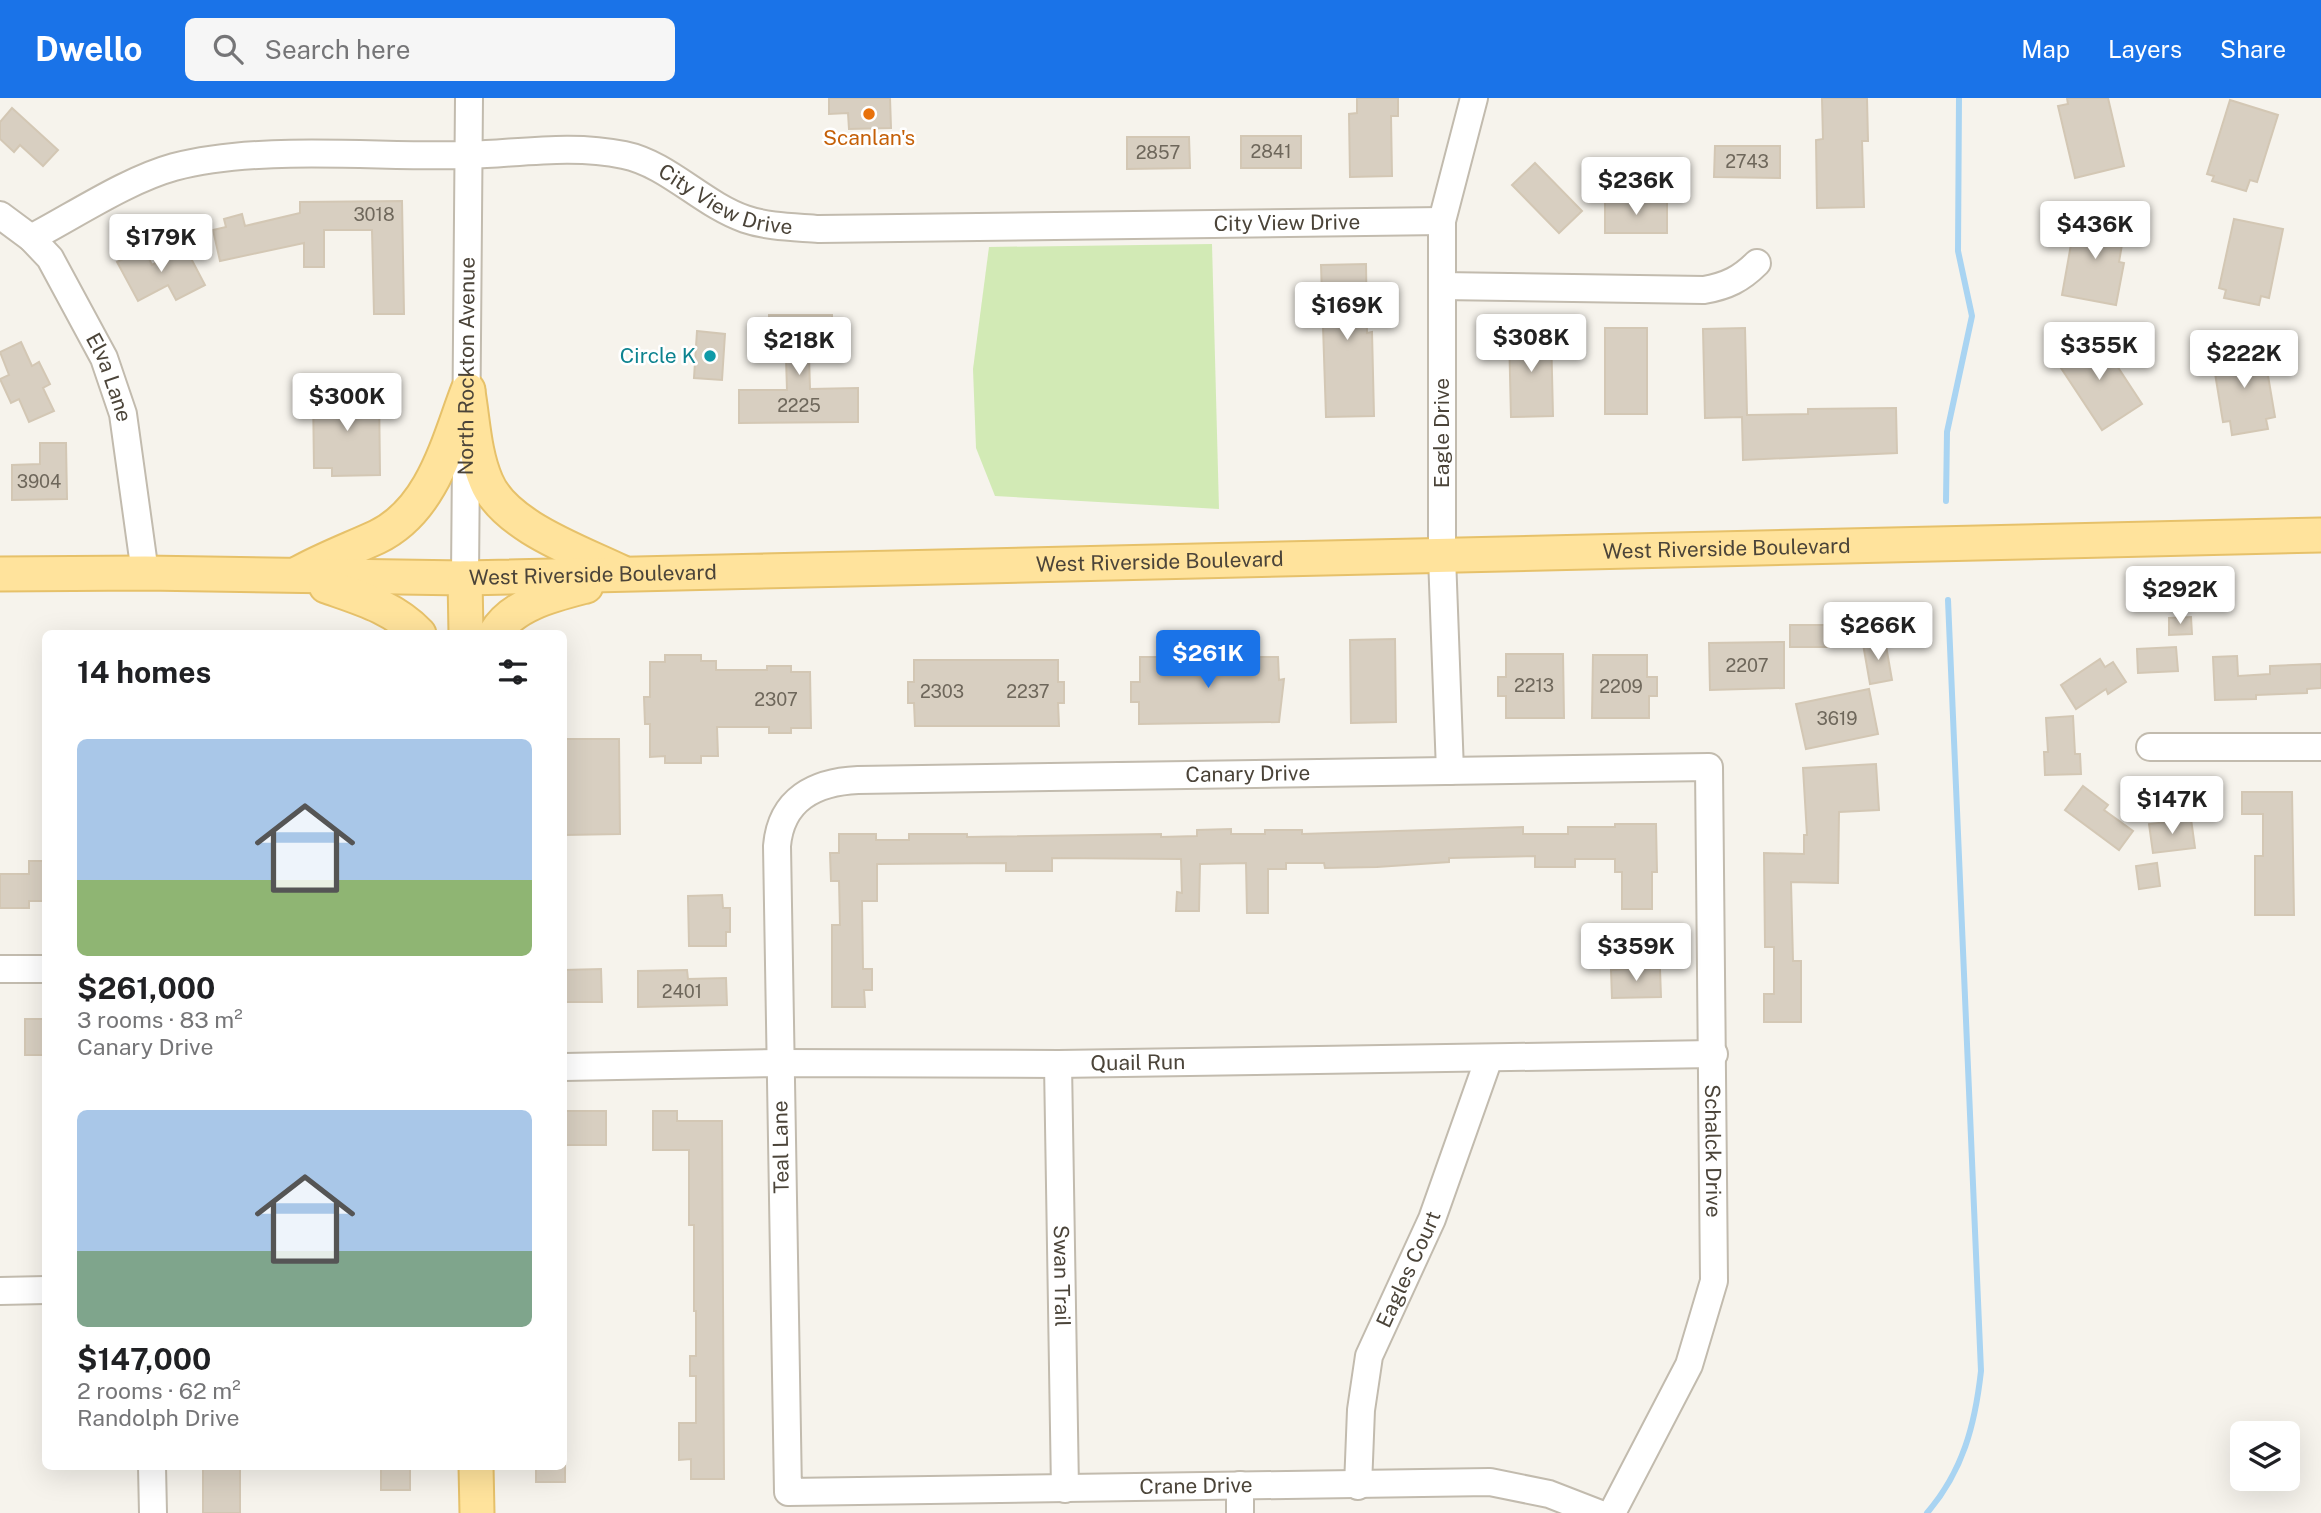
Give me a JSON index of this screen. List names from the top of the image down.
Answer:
{
  "streets": {
    "main road": ["North Rockton Avenue", "West Riverside Boulevard"],
    "street": [
      "City View Drive",
      "Elva Lane",
      "Eagle Drive",
      "Canary Drive",
      "Quail Run",
      "Teal Lane",
      "Schalck Drive",
      "Eagles Court",
      "Swan Trail",
      "Crane Drive"
    ]
  },
  "crossings": [
    ["City View Drive", "North Rockton Avenue"],
    ["City View Drive", "Elva Lane"],
    ["City View Drive", "Eagle Drive"],
    ["North Rockton Avenue", "West Riverside Boulevard"],
    ["Elva Lane", "West Riverside Boulevard"],
    ["Eagle Drive", "West Riverside Boulevard"],
    ["Eagle Drive", "Canary Drive"],
    ["Canary Drive", "Teal Lane"],
    ["Canary Drive", "Schalck Drive"],
    ["Quail Run", "Teal Lane"],
    ["Quail Run", "Schalck Drive"],
    ["Quail Run", "Eagles Court"],
    ["Quail Run", "Swan Trail"],
    ["Teal Lane", "Crane Drive"],
    ["Eagles Court", "Crane Drive"],
    ["Swan Trail", "Crane Drive"]
  ],
  "places": ["Scanlan's", "Circle K"],
  "house_numbers": [
    "2841",
    "2857",
    "2743",
    "3018",
    "2225",
    "3904",
    "2207",
    "2213",
    "2209",
    "2303",
    "2237",
    "2307",
    "3619",
    "2401"
  ],
  "page": {
    "header": "Dwello",
    "search": "Search here",
    "nav": ["Map", "Layers", "Share"],
    "price": [
      "$236K",
      "$436K",
      "$179K",
      "$169K",
      "$308K",
      "$218K",
      "$355K",
      "$222K",
      "$300K",
      "$292K",
      "$266K",
      "$261K",
      "$147K",
      "$359K"
    ],
    "heading": "14 homes",
    "list": [
      {
        "name": "$261,000",
        "note": "3 rooms · 83 m² · Canary Drive"
      },
      {
        "name": "$147,000",
        "note": "2 rooms · 62 m² · Randolph Drive"
      }
    ]
  }
}
